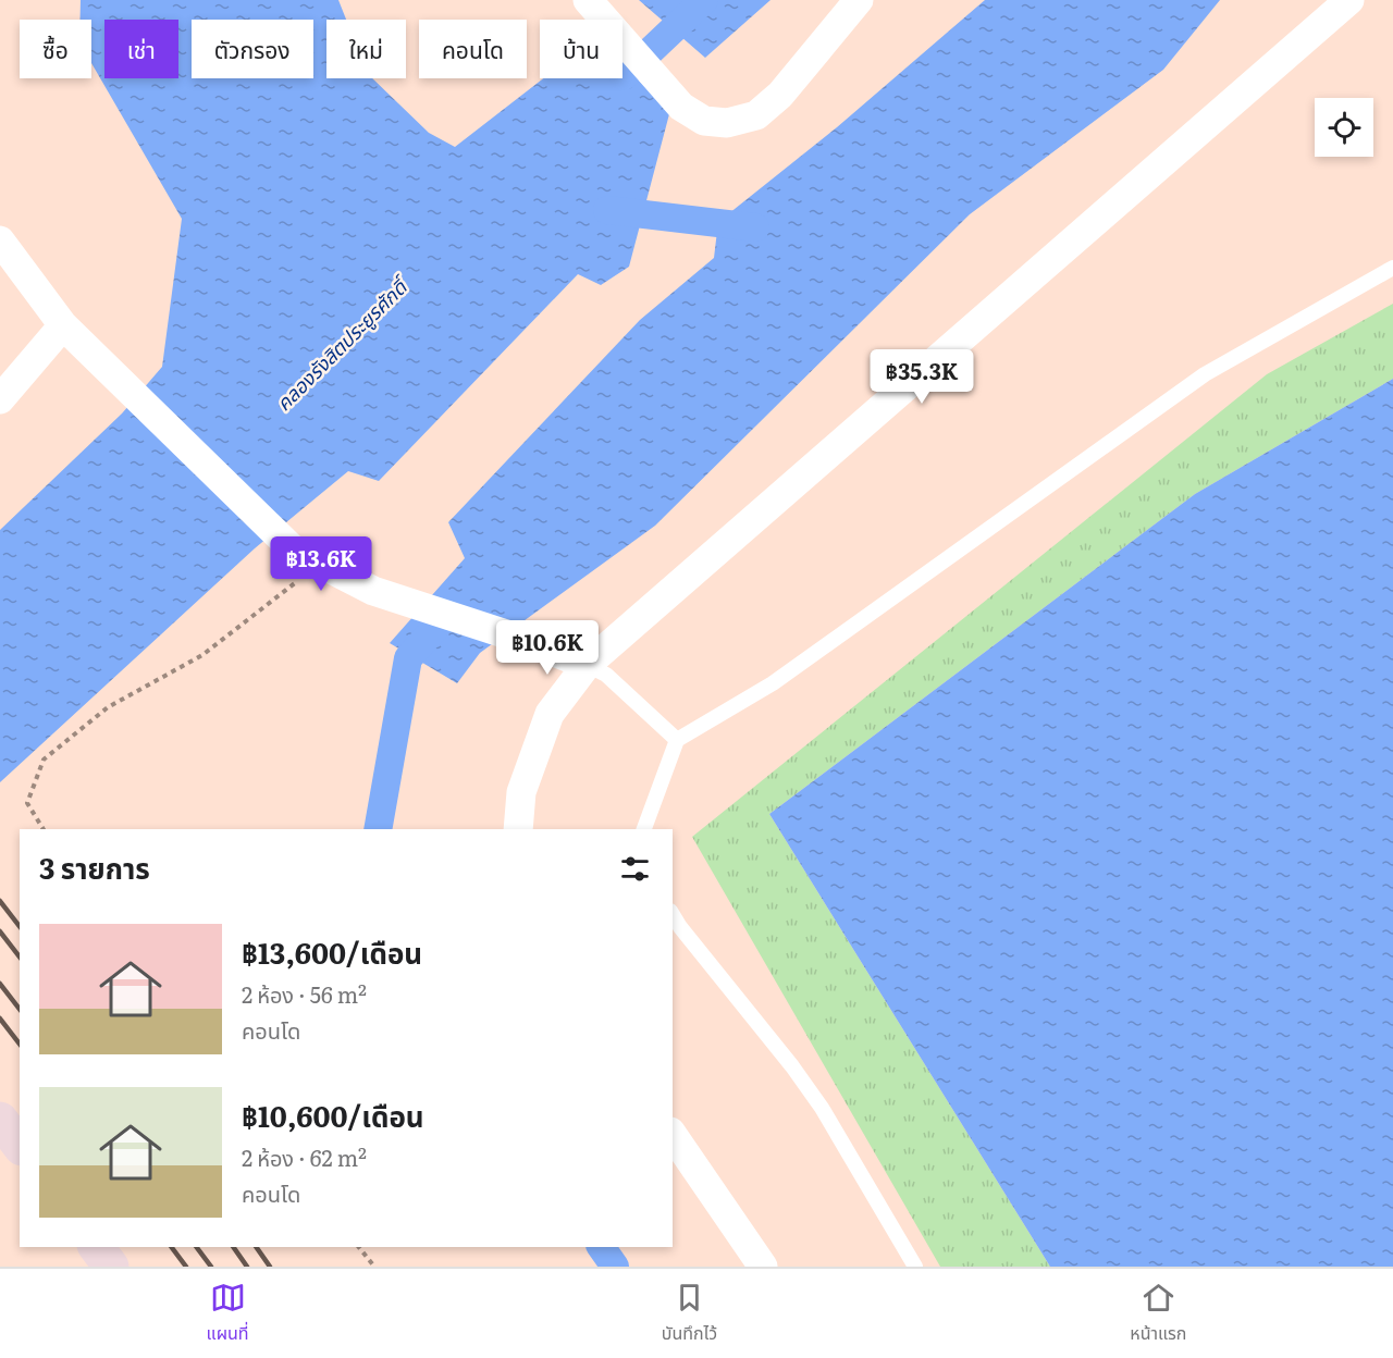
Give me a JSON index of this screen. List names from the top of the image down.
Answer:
{
  "water": ["คลองรังสิตประยูรศักดิ์"],
  "page": {
    "chip": [
      "ซื้อ",
      "เช่า",
      "ตัวกรอง",
      "ใหม่",
      "คอนโด",
      "บ้าน"
    ],
    "price": ["฿35.3K", "฿13.6K", "฿10.6K"],
    "heading": "3 รายการ",
    "list": [
      {
        "name": "฿13,600/เดือน",
        "note": "2 ห้อง · 56 m² · คอนโด"
      },
      {
        "name": "฿10,600/เดือน",
        "note": "2 ห้อง · 62 m² · คอนโด"
      }
    ],
    "tabs": ["แผนที่", "บันทึกไว้", "หน้าแรก"]
  }
}
